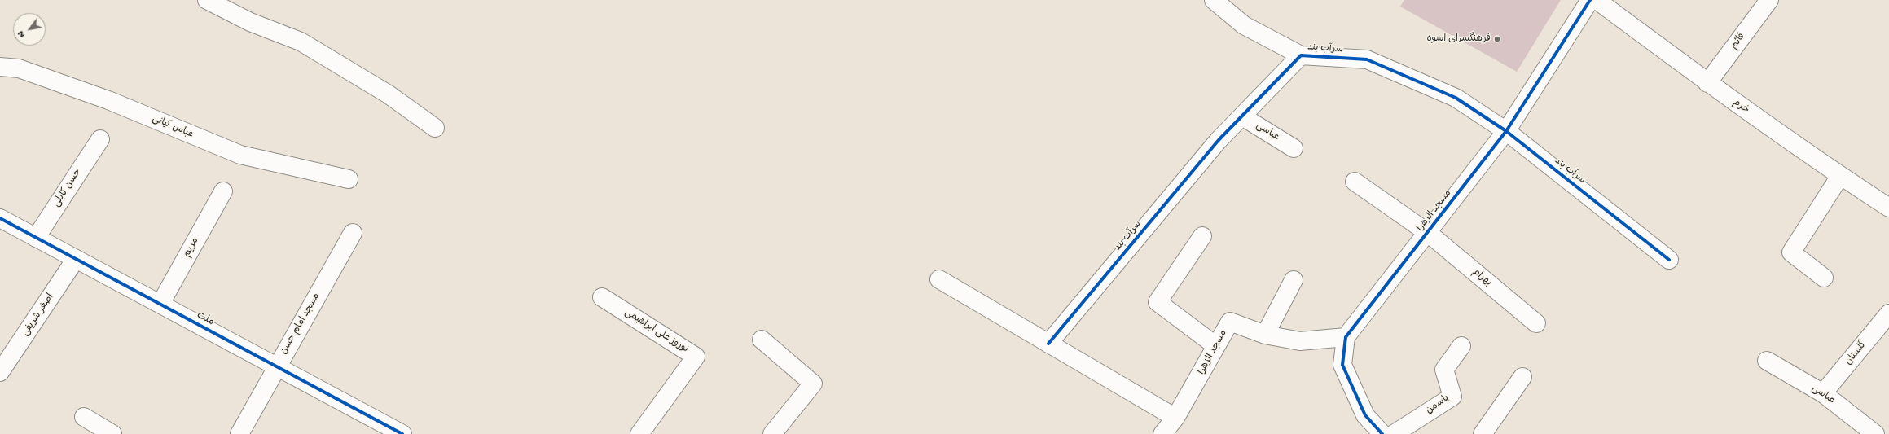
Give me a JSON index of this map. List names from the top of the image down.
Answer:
{
  "streets": {
    "street": [
      "قائم",
      "سرآب بند",
      "خرم",
      "عباس کیانی",
      "عباسی",
      "حسن کابلی",
      "مسجد الزهرا",
      "مریم",
      "بهرام",
      "اصغر شریفی",
      "ملت",
      "مسجد امام حسن",
      "نوروز علی ابراهیمی",
      "گلستان",
      "یاسمن"
    ]
  },
  "crossings": [
    ["قائم", "خرم"],
    ["سرآب بند", "عباسی"],
    ["سرآب بند", "مسجد الزهرا"],
    ["عباسی", "گلستان"],
    ["حسن کابلی", "ملت"],
    ["مسجد الزهرا", "بهرام"],
    ["مریم", "ملت"],
    ["اصغر شریفی", "ملت"],
    ["ملت", "مسجد امام حسن"]
  ],
  "places": ["فرهنگسرای اسوه"],
  "north": "bottom left"
}
